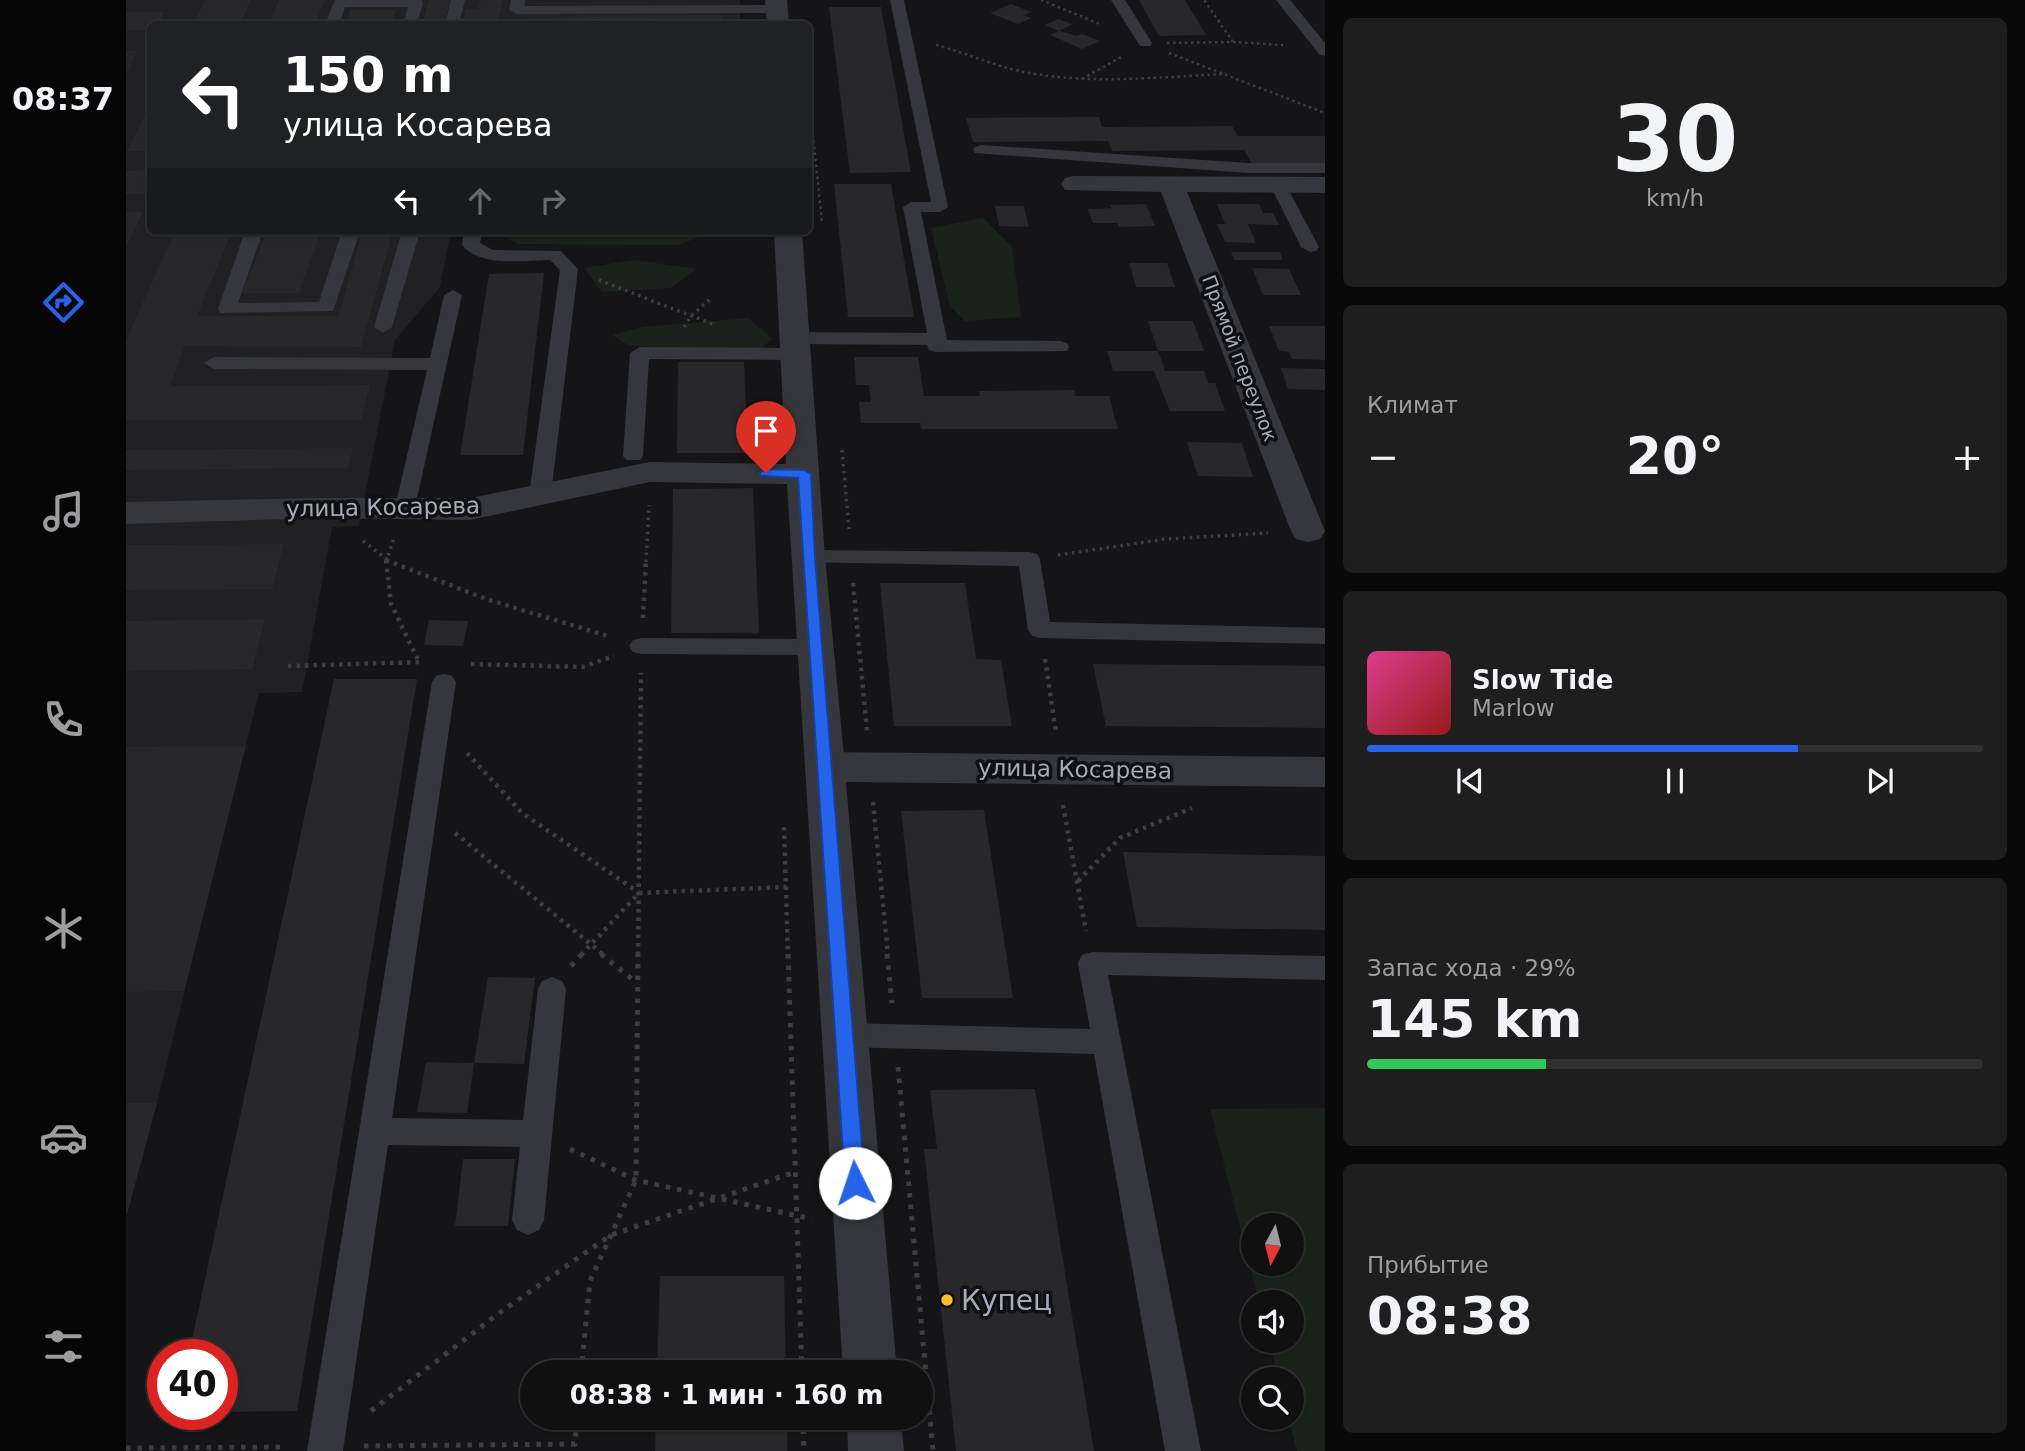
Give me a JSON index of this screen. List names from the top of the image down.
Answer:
{
  "streets": {
    "street": ["Прямой переулок", "улица Косарева"]
  },
  "places": ["Купец"],
  "north": "bottom",
  "page": {
    "tabs": "08:37",
    "tile": [
      ["30", "km/h"],
      "Климат",
      ["Запас хода · 29%", "145 km"],
      ["Прибытие", "08:38"]
    ],
    "turn": ["150 m", "улица Косарева"],
    "heat": ["−", "20°", "+"],
    "song": ["Slow Tide", "Marlow"],
    "limit": "40",
    "trip": "08:38 · 1 мин · 160 m"
  }
}
